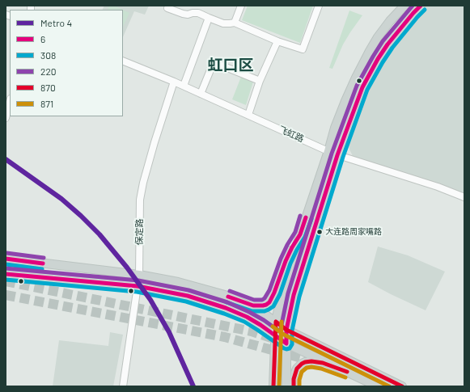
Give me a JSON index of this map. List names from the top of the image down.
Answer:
{
  "streets": {
    "street": ["飞虹路", "保定路"]
  },
  "crossings": [
    ["飞虹路", "保定路"]
  ],
  "districts": ["虹口区"],
  "places": ["大连路周家嘴路"],
  "lines": [
    "transit line 6",
    "transit line 220",
    "transit line 308",
    "metro line 4",
    "transit line 870",
    "transit line 871"
  ],
  "legend": [
    "Metro 4",
    "6",
    "308",
    "220",
    "870",
    "871"
  ]
}
